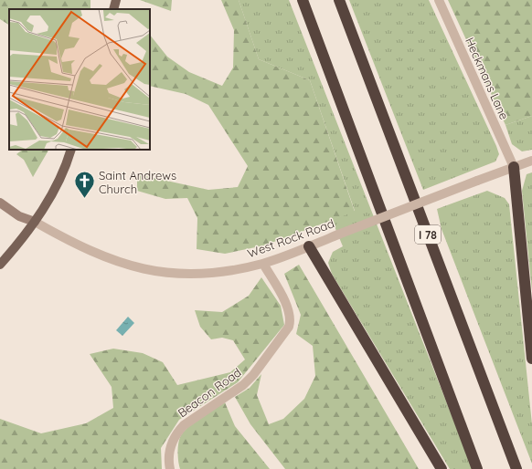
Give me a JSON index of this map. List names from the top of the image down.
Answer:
{
  "streets": {
    "highway": ["I 78"],
    "street": ["Heckmans Lane", "West Rock Road", "Beacon Road"]
  },
  "crossings": [
    ["Heckmans Lane", "West Rock Road"],
    ["West Rock Road", "Beacon Road"]
  ],
  "places": {
    "church": ["Saint Andrews Church"]
  }
}
